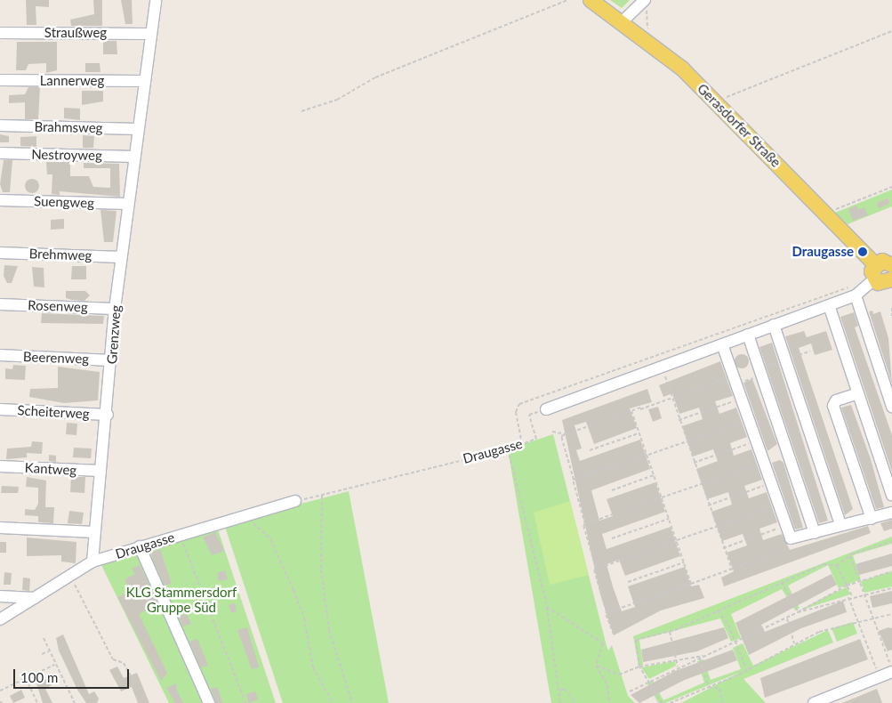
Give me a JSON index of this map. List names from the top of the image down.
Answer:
{
  "streets": {
    "main road": ["Gerasdorfer Straße"],
    "street": [
      "Straußweg",
      "Lannerweg",
      "Brahmsweg",
      "Nestroyweg",
      "Suengweg",
      "Brehmweg",
      "Rosenweg",
      "Grenzweg",
      "Beerenweg",
      "Scheiterweg",
      "Draugasse",
      "Kantweg"
    ]
  },
  "crossings": [
    ["Straußweg", "Grenzweg"],
    ["Lannerweg", "Grenzweg"],
    ["Brahmsweg", "Grenzweg"],
    ["Nestroyweg", "Grenzweg"],
    ["Suengweg", "Grenzweg"],
    ["Brehmweg", "Grenzweg"],
    ["Rosenweg", "Grenzweg"],
    ["Grenzweg", "Beerenweg"],
    ["Grenzweg", "Scheiterweg"],
    ["Grenzweg", "Draugasse"],
    ["Grenzweg", "Kantweg"]
  ],
  "parks": ["KLG Stammersdorf Gruppe Süd"],
  "places": ["Draugasse"],
  "scale_bar": "100 m"
}
